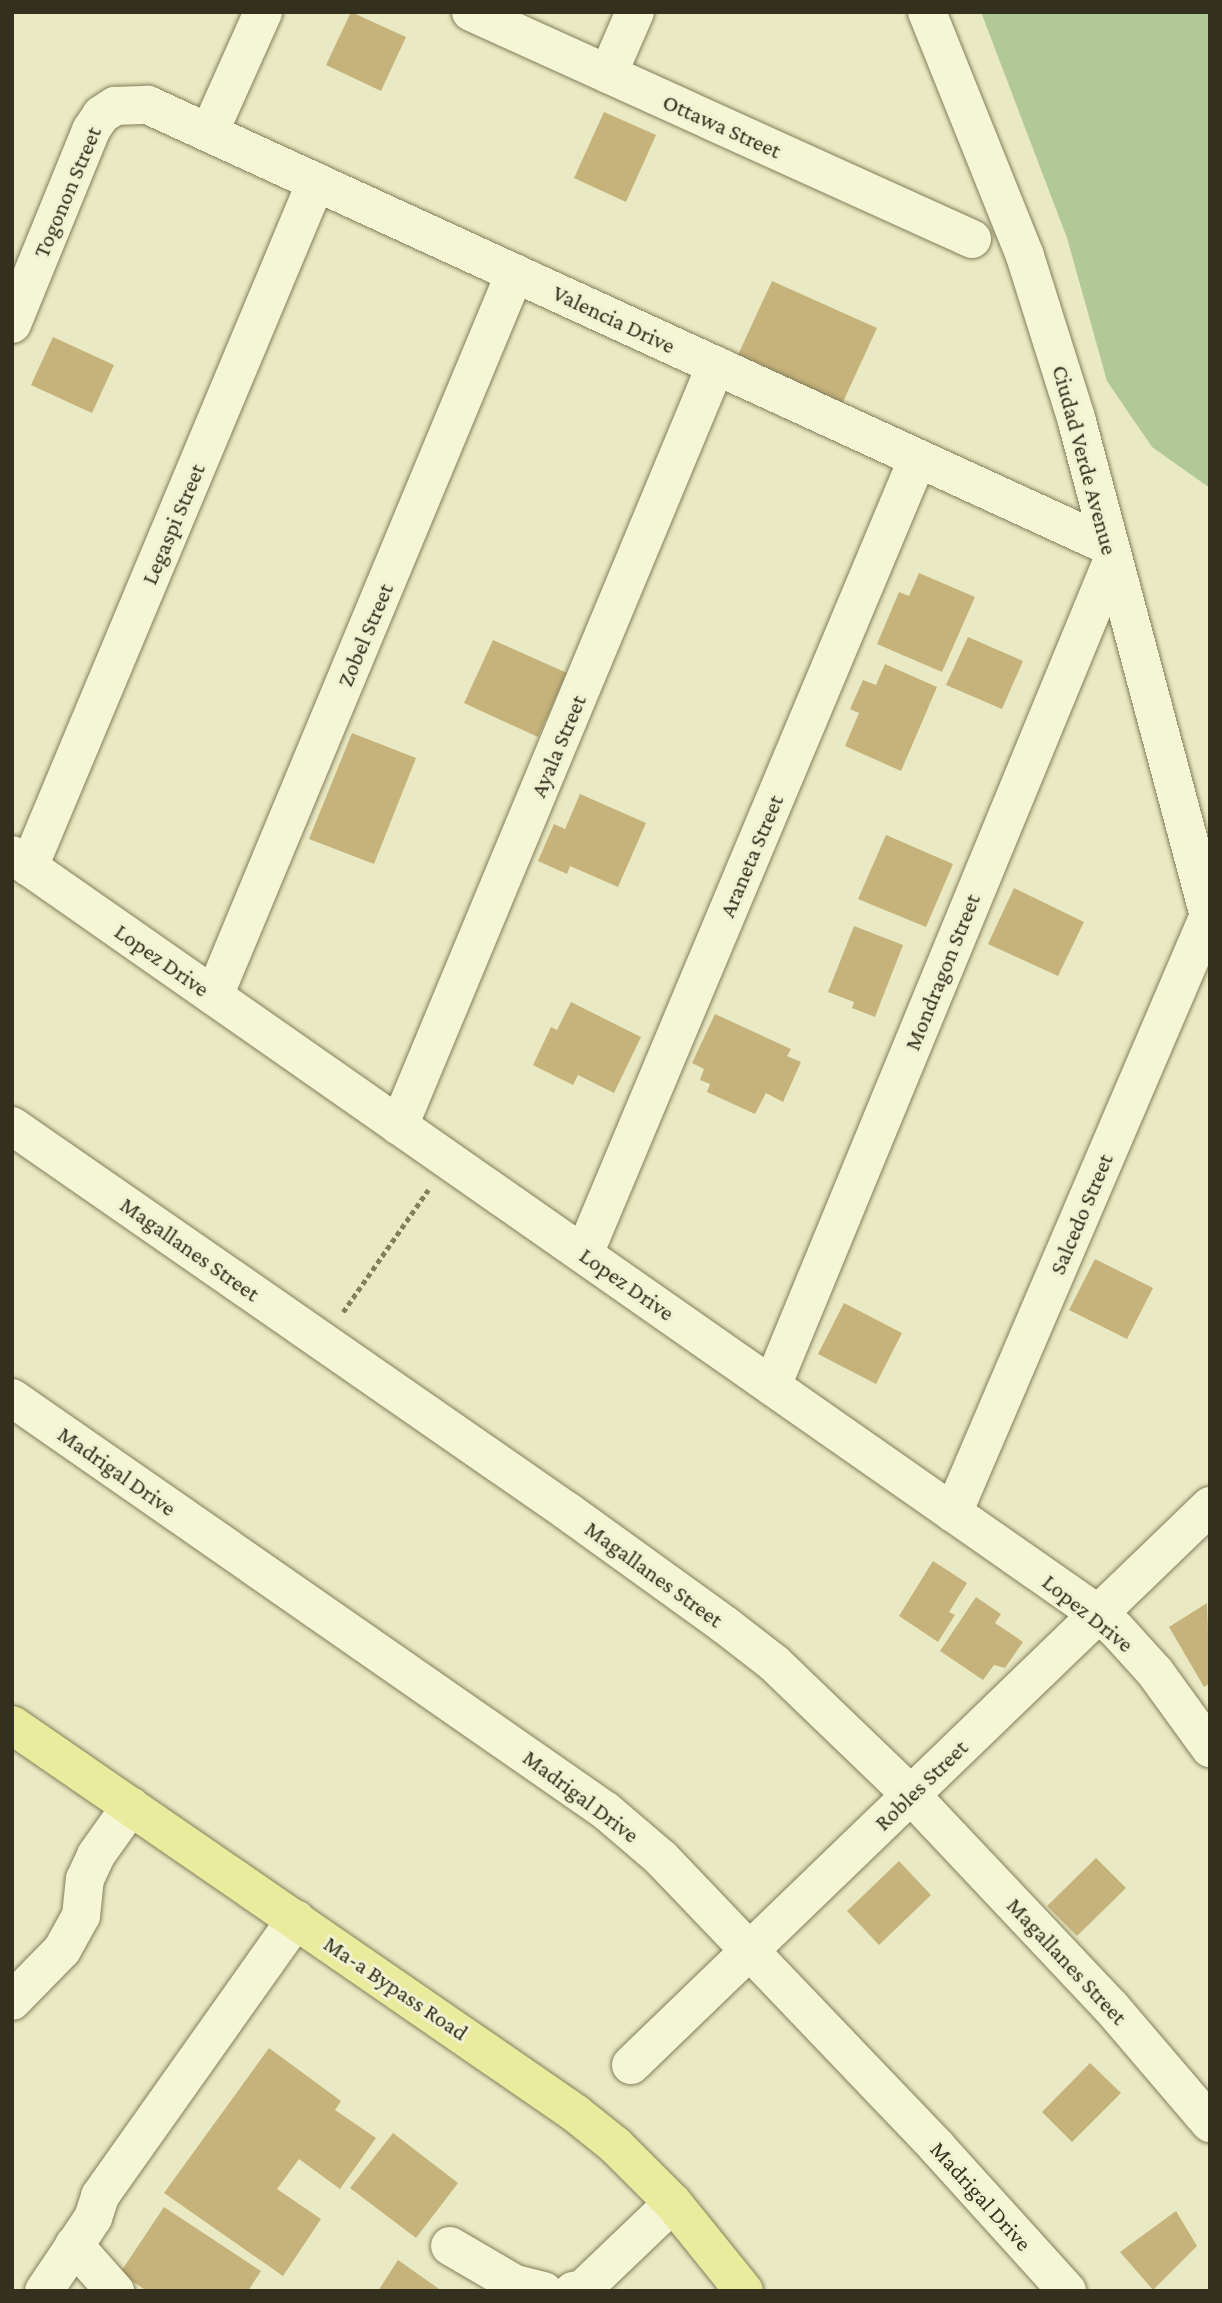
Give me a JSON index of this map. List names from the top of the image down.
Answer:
{
  "streets": {
    "main road": ["Ma-a Bypass Road"],
    "street": [
      "Ottawa Street",
      "Togonon Street",
      "Valencia Drive",
      "Ciudad Verde Avenue",
      "Legaspi Street",
      "Zobel Street",
      "Ayala Street",
      "Araneta Street",
      "Lopez Drive",
      "Mondragon Street",
      "Salcedo Street",
      "Magallanes Street",
      "Madrigal Drive",
      "Robles Street"
    ]
  },
  "crossings": [
    ["Togonon Street", "Valencia Drive"],
    ["Valencia Drive", "Ciudad Verde Avenue"],
    ["Valencia Drive", "Legaspi Street"],
    ["Valencia Drive", "Zobel Street"],
    ["Valencia Drive", "Ayala Street"],
    ["Valencia Drive", "Araneta Street"],
    ["Valencia Drive", "Mondragon Street"],
    ["Ciudad Verde Avenue", "Mondragon Street"],
    ["Ciudad Verde Avenue", "Salcedo Street"],
    ["Legaspi Street", "Lopez Drive"],
    ["Zobel Street", "Lopez Drive"],
    ["Ayala Street", "Lopez Drive"],
    ["Araneta Street", "Lopez Drive"],
    ["Lopez Drive", "Mondragon Street"],
    ["Lopez Drive", "Salcedo Street"],
    ["Lopez Drive", "Robles Street"],
    ["Magallanes Street", "Robles Street"],
    ["Madrigal Drive", "Robles Street"]
  ]
}
